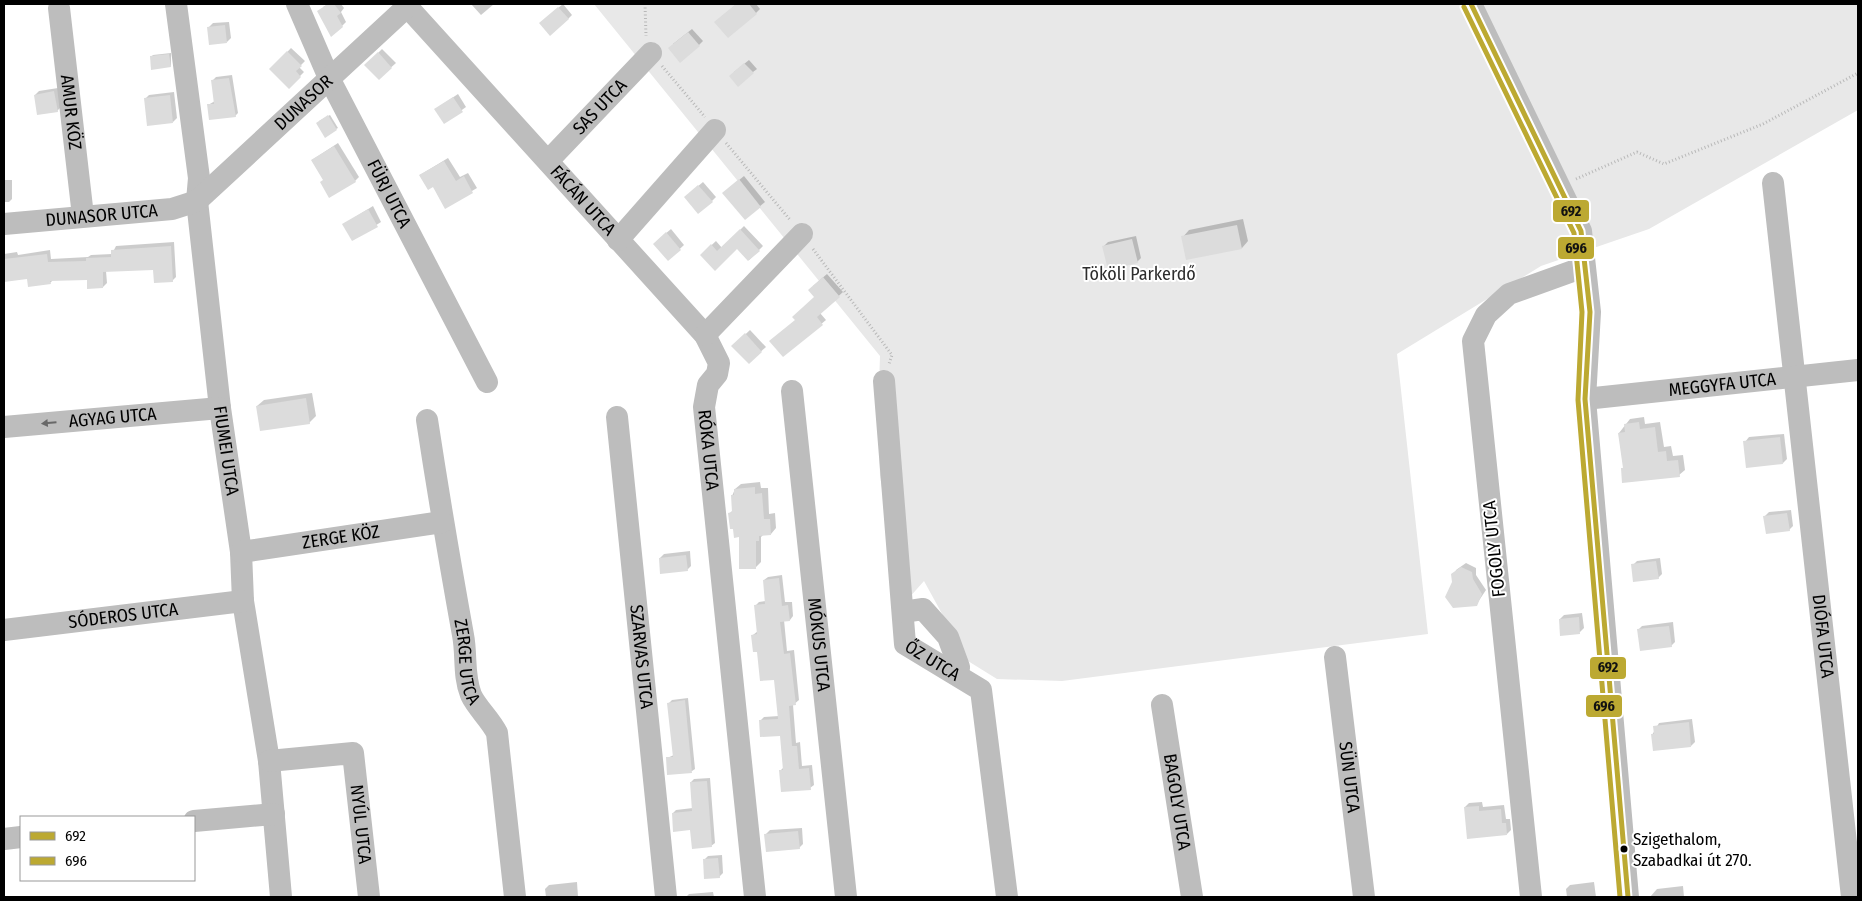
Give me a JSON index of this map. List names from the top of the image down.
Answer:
{
  "streets": {
    "street": [
      "DUNASOR",
      "SAS UTCA",
      "AMUR KÖZ",
      "FÜRJ UTCA",
      "FÁCÁN UTCA",
      "DUNASOR UTCA",
      "MEGGYFA UTCA",
      "AGYAG UTCA",
      "FIUMEI UTCA",
      "RÓKA UTCA",
      "ZERGE KÖZ",
      "FOGOLY UTCA",
      "SÓDEROS UTCA",
      "DIÓFA UTCA",
      "MÓKUS UTCA",
      "SZARVAS UTCA",
      "ŐZ UTCA",
      "ZERGE UTCA",
      "SÜN UTCA",
      "BAGOLY UTCA",
      "NYÚL UTCA"
    ]
  },
  "crossings": [
    ["DUNASOR", "FÜRJ UTCA"],
    ["DUNASOR", "FÁCÁN UTCA"],
    ["DUNASOR", "DUNASOR UTCA"],
    ["DUNASOR", "FIUMEI UTCA"],
    ["SAS UTCA", "FÁCÁN UTCA"],
    ["AMUR KÖZ", "DUNASOR UTCA"],
    ["FÁCÁN UTCA", "RÓKA UTCA"],
    ["DUNASOR UTCA", "FIUMEI UTCA"],
    ["MEGGYFA UTCA", "DIÓFA UTCA"],
    ["AGYAG UTCA", "FIUMEI UTCA"],
    ["FIUMEI UTCA", "ZERGE KÖZ"],
    ["FIUMEI UTCA", "SÓDEROS UTCA"],
    ["FIUMEI UTCA", "NYÚL UTCA"],
    ["ZERGE KÖZ", "ZERGE UTCA"]
  ],
  "one_way": ["AGYAG UTCA"],
  "parks": ["Tököli Parkerdő"],
  "places": ["Szigethalom, Szabadkai út 270."],
  "lines": ["transit line 692", "transit line 696"],
  "legend": ["692", "696"]
}
